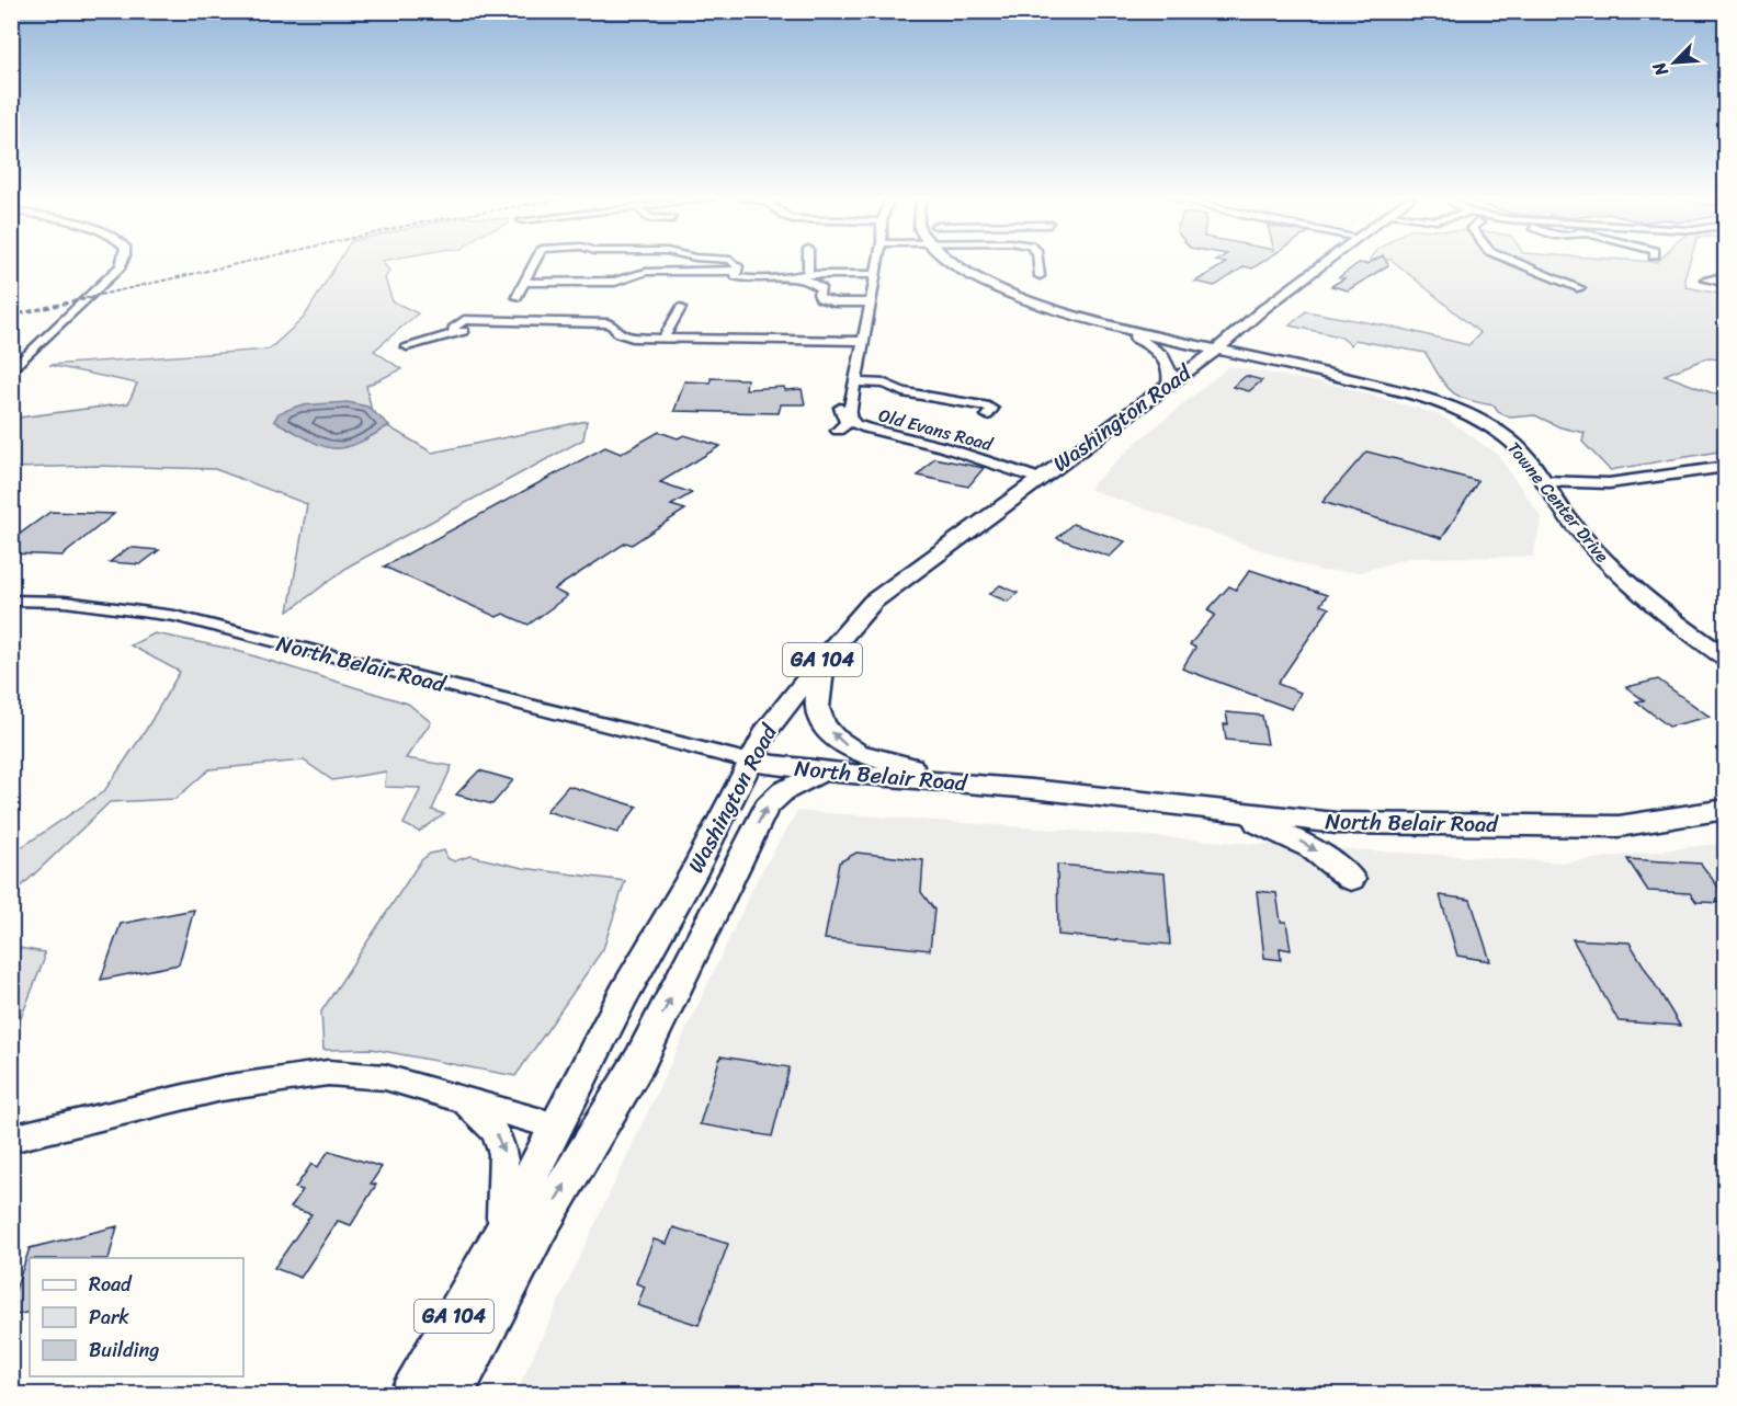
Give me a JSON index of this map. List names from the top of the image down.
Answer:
{
  "streets": {
    "main road": [
      "Washington Road",
      "Towne Center Drive",
      "GA 104",
      "North Belair Road"
    ],
    "street": ["Old Evans Road"]
  },
  "crossings": [
    ["Washington Road", "Old Evans Road"],
    ["Washington Road", "Towne Center Drive"],
    ["Washington Road", "North Belair Road"]
  ],
  "legend": ["Road", "Park", "Building"],
  "north": "bottom left"
}
